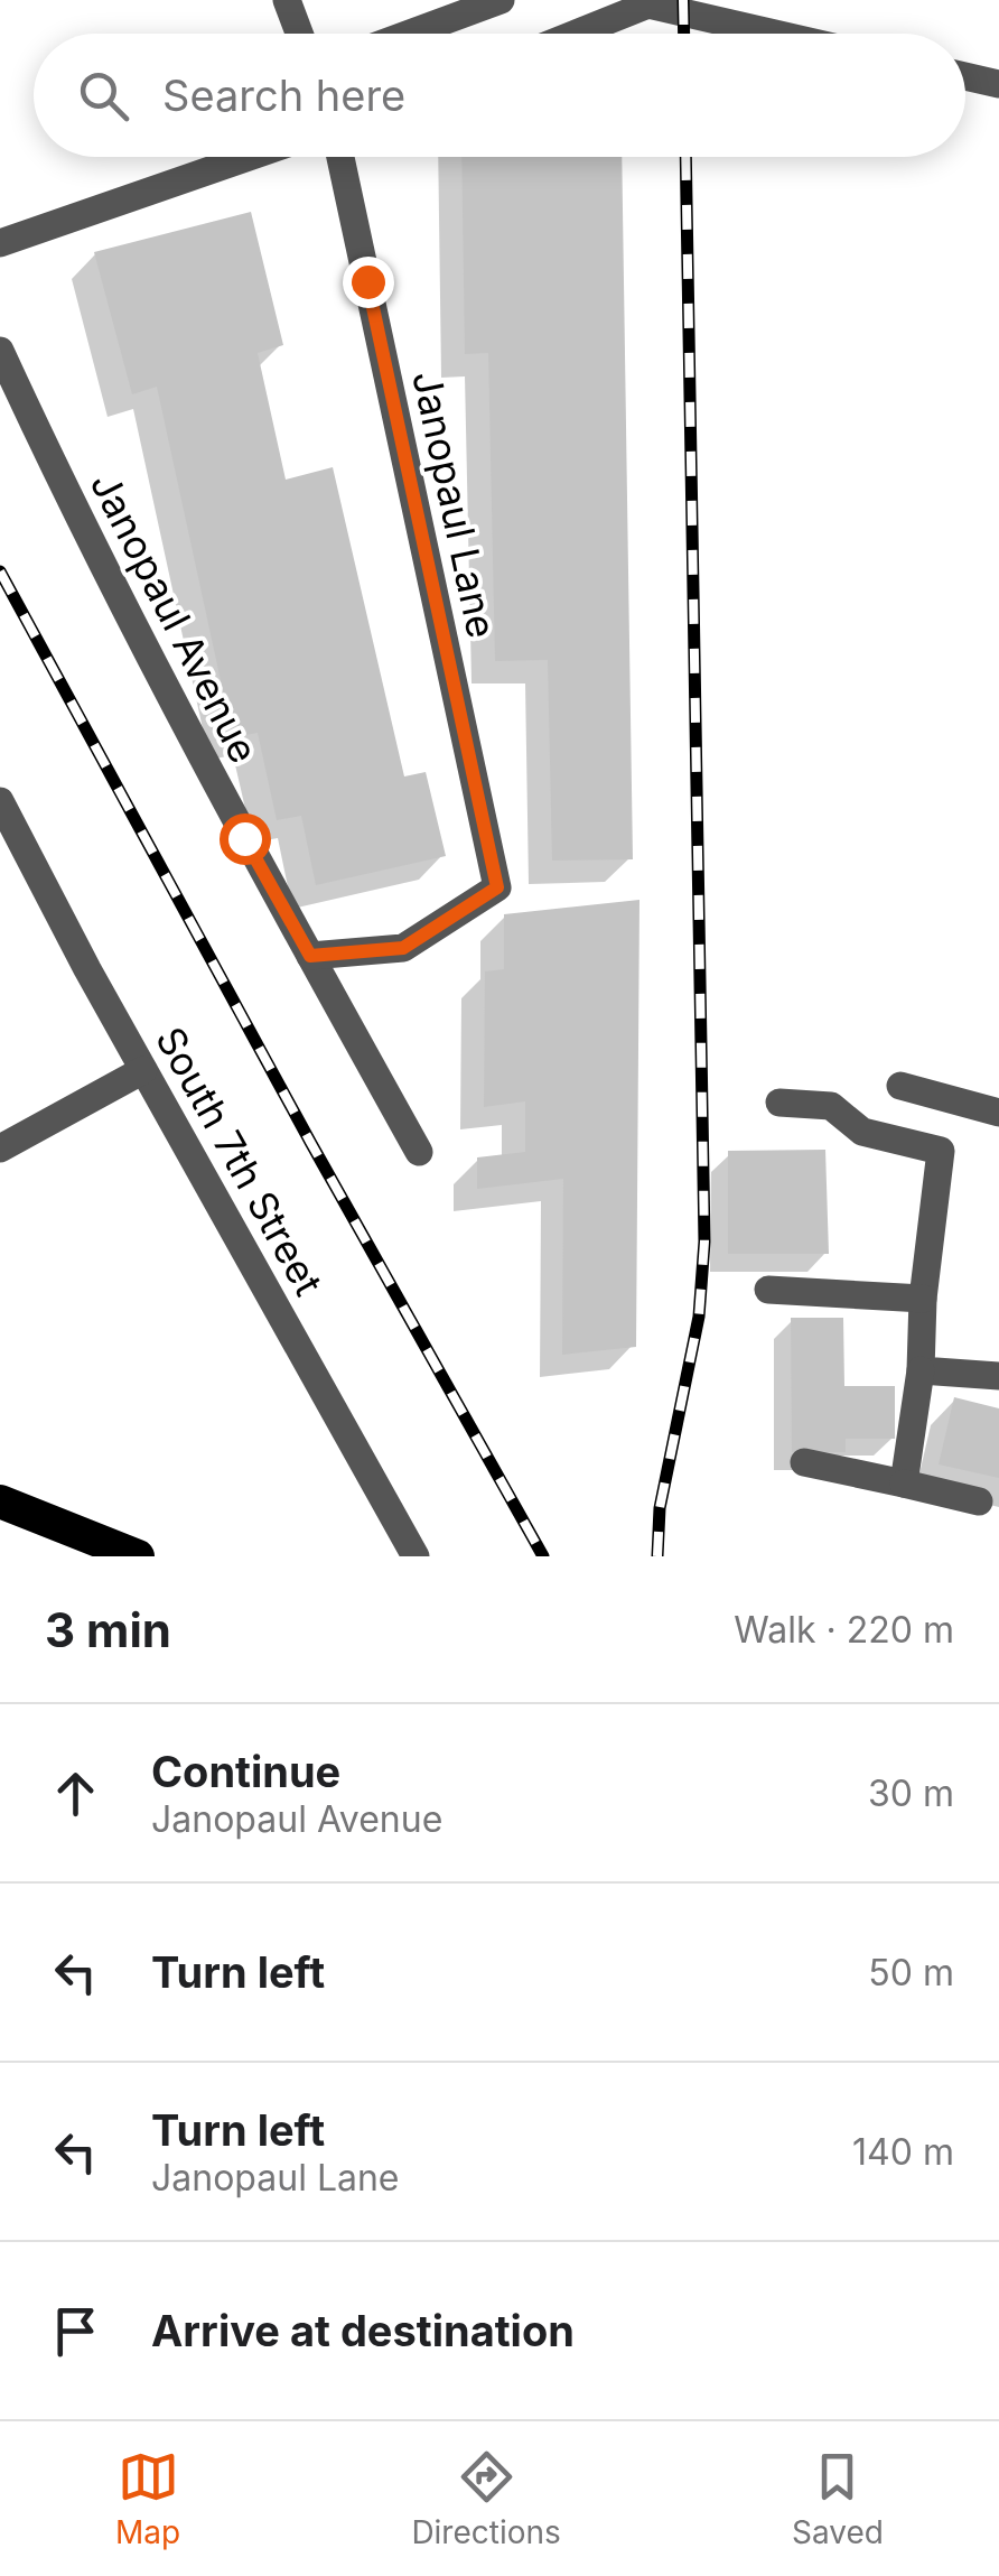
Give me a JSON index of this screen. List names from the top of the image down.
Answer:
{
  "streets": {
    "street": ["Janopaul Lane", "Janopaul Avenue", "South 7th Street"]
  },
  "crossings": [
    ["Janopaul Lane", "Janopaul Avenue"]
  ],
  "page": {
    "search": "Search here",
    "heading": ["3 min", "Walk · 220 m"],
    "list": [
      ["Continue", "Janopaul Avenue", "30 m"],
      ["Turn left", "50 m"],
      ["Turn left", "Janopaul Lane", "140 m"],
      "Arrive at destination"
    ],
    "nav": ["Map", "Directions", "Saved"]
  }
}
